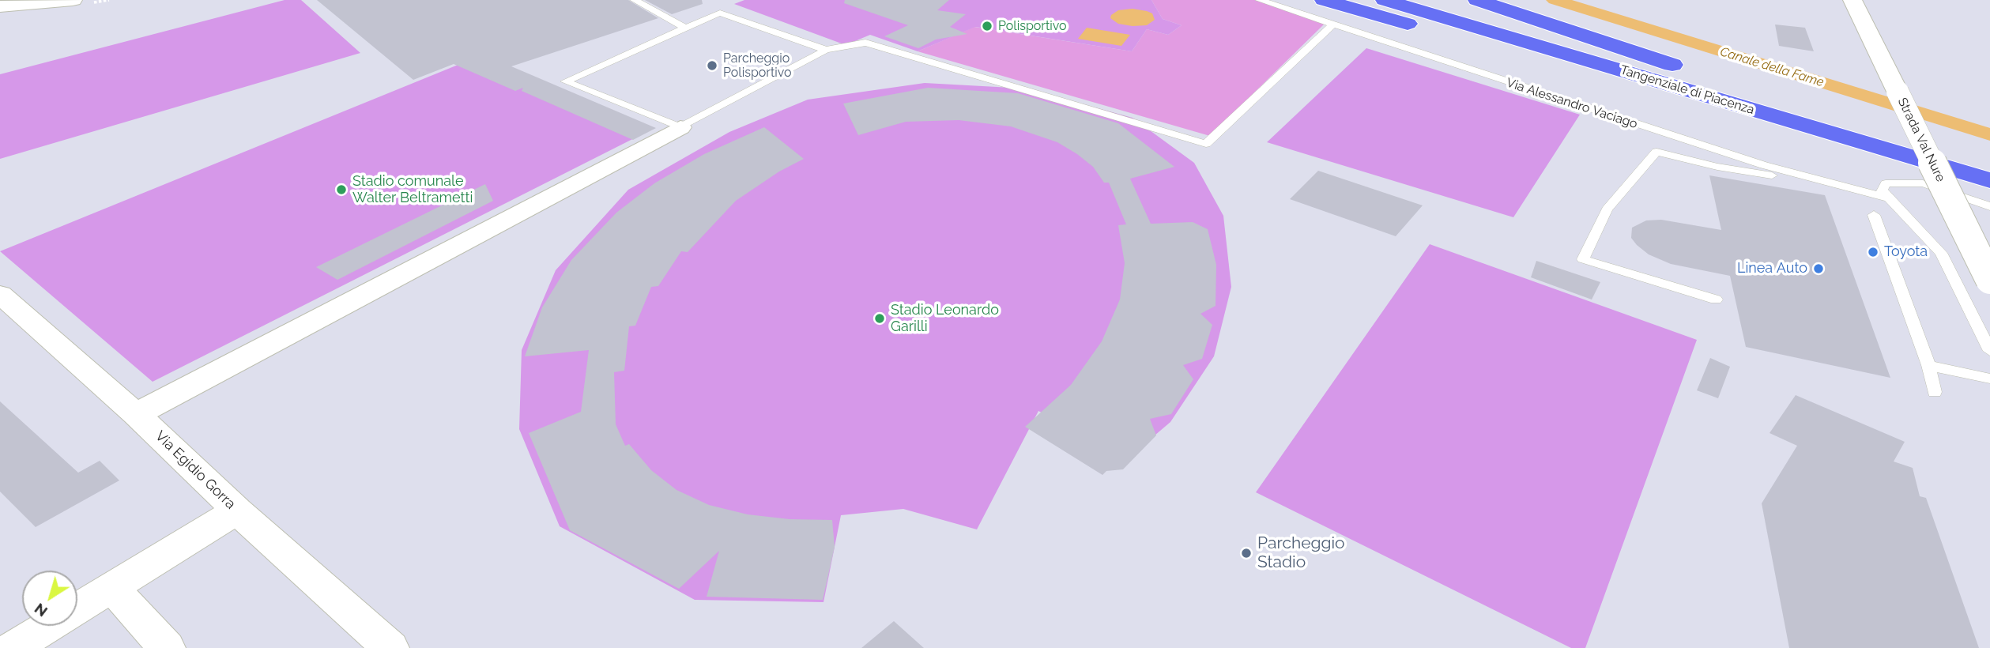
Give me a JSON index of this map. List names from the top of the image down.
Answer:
{
  "streets": {
    "highway": ["Tangenziale di Piacenza"],
    "main road": ["Strada Val Nure"],
    "street": ["Via Egidio Gorra"],
    "lane": ["Via Alessandro Vaciago"]
  },
  "water": ["Canale della Fame"],
  "places": [
    "Polisportivo",
    "Parcheggio Polisportivo",
    "Stadio comunale Walter Beltrametti",
    "Toyota",
    "Linea Auto",
    "Stadio Leonardo Garilli",
    "Parcheggio Stadio"
  ],
  "north": "bottom left"
}
